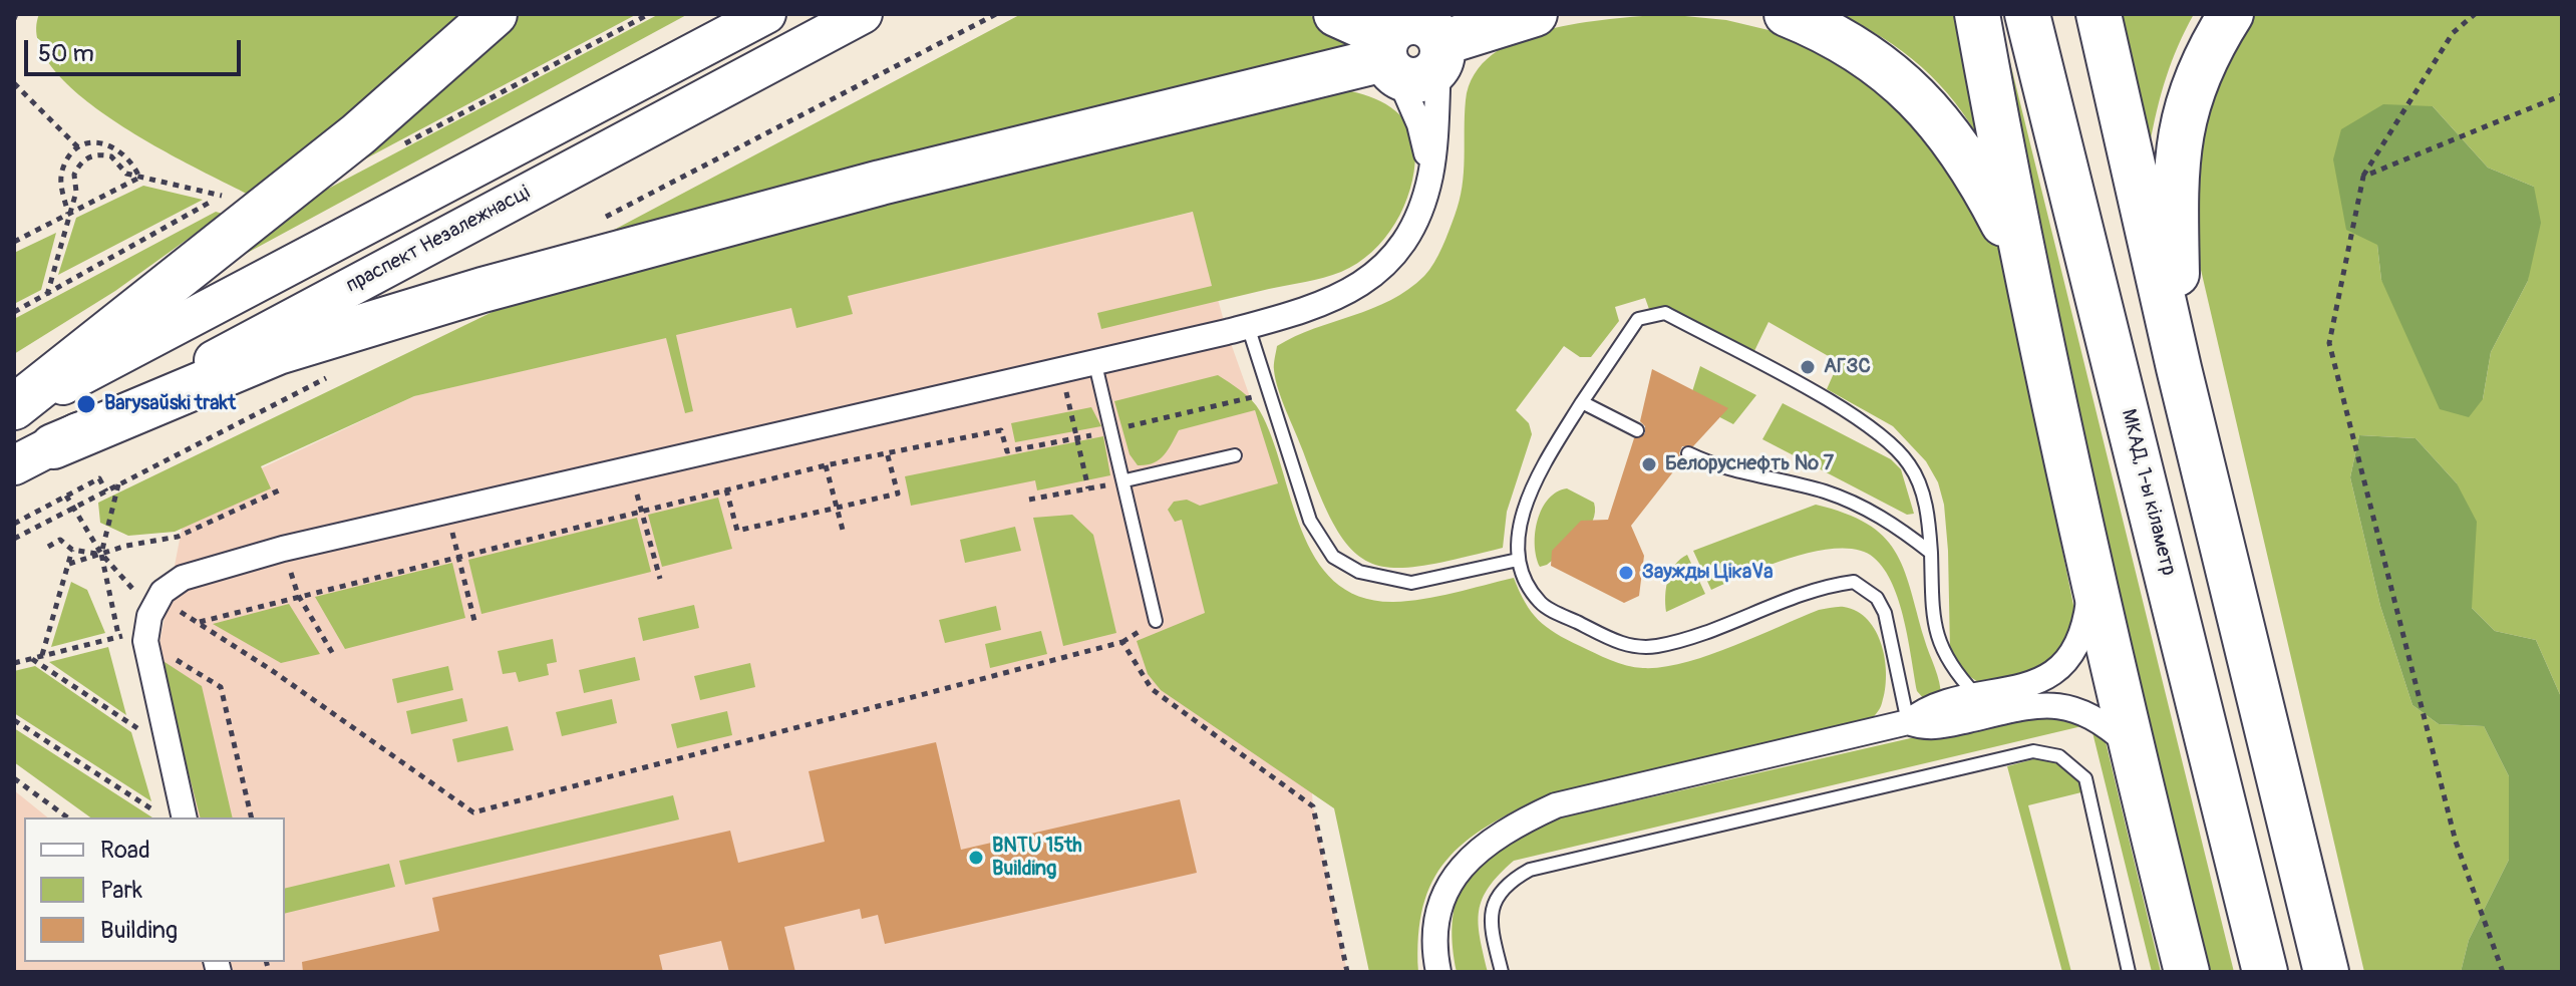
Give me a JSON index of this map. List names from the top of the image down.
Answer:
{
  "streets": {
    "highway": ["МКАД, 1-ы кіламетр"],
    "main road": ["праспект Незалежнасці"]
  },
  "places": [
    "АГЗС",
    "Barysaŭski trakt",
    "Белоруснефть № 7",
    "Заужды ЦікаVа",
    "BNTU 15th Building"
  ],
  "legend": ["Road", "Park", "Building"],
  "scale_bar": "50 m"
}
